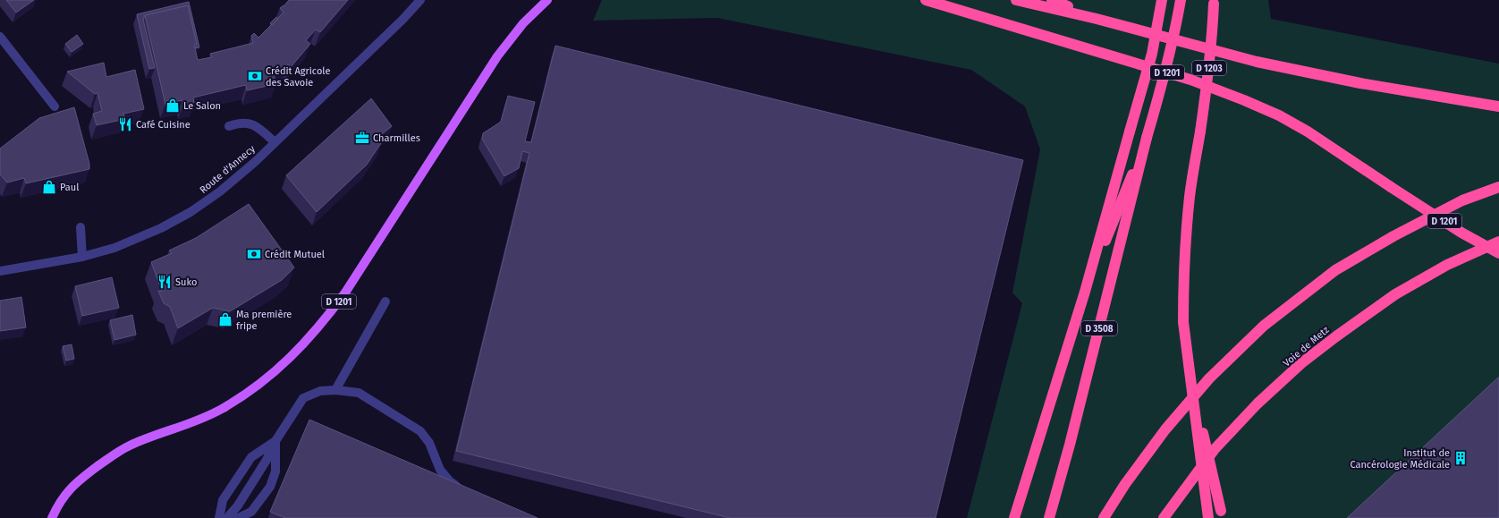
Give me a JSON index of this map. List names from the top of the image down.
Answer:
{
  "streets": {
    "highway": [
      "D 1203",
      "D 1201",
      "D 3508",
      "Voie de Metz"
    ],
    "street": ["Route d'Annecy"]
  },
  "places": {
    "bank": ["Crédit Agricole des Savoie", "Crédit Mutuel"],
    "shop": ["Le Salon", "Paul", "Ma première fripe"],
    "restaurant": ["Café Cuisine", "Suko"],
    "office": ["Charmilles"],
    "building": ["Institut de Cancérologie Médicale"]
  }
}
